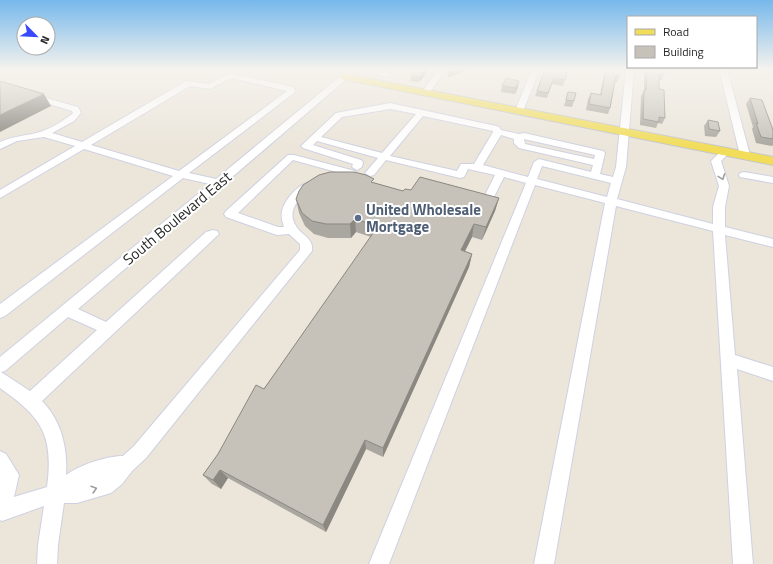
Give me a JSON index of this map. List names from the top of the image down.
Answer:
{
  "streets": {
    "street": ["South Boulevard East"]
  },
  "places": ["United Wholesale Mortgage"],
  "legend": ["Road", "Building"],
  "north": "bottom right"
}
